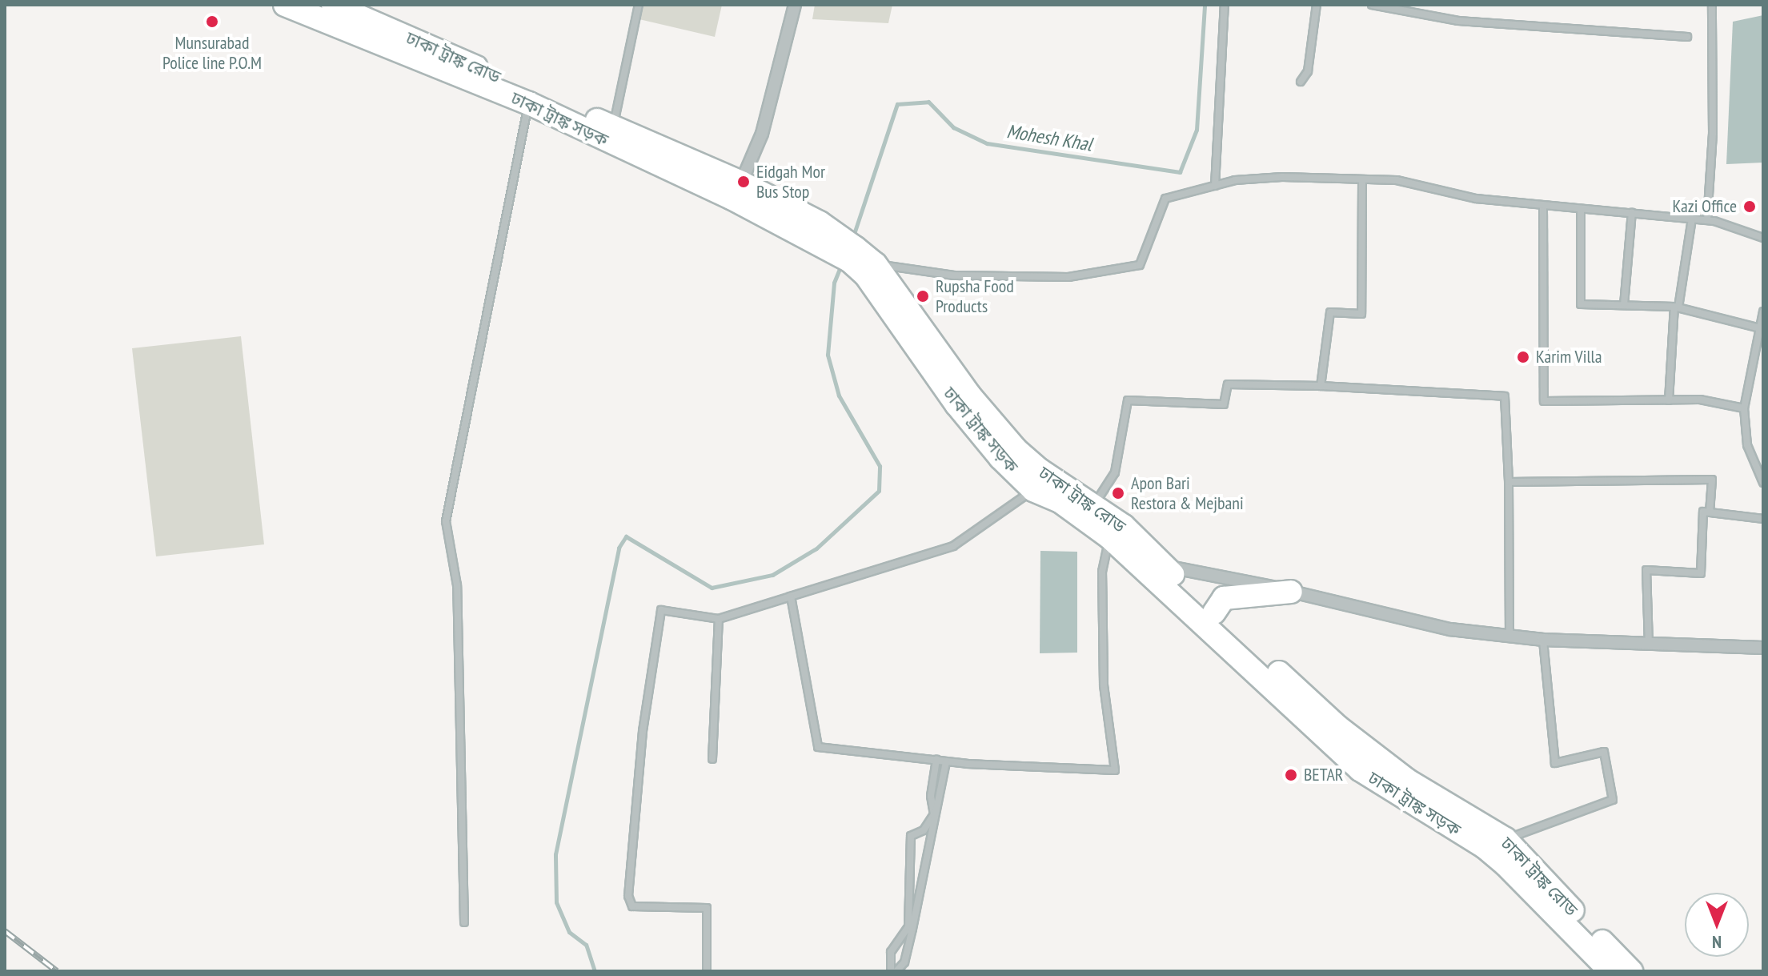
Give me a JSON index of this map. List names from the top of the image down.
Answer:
{
  "streets": {
    "main road": ["ঢাকা ট্রাঙ্ক রোড", "ঢাকা ট্রাঙ্ক সড়ক"]
  },
  "crossings": [
    ["ঢাকা ট্রাঙ্ক রোড", "ঢাকা ট্রাঙ্ক সড়ক"]
  ],
  "water": ["Mohesh Khal"],
  "places": [
    "Munsurabad Police line P.O.M",
    "Eidgah Mor Bus Stop",
    "Kazi Office",
    "Rupsha Food Products",
    "Karim Villa",
    "Apon Bari Restora & Mejbani",
    "BETAR"
  ],
  "north": "bottom"
}
